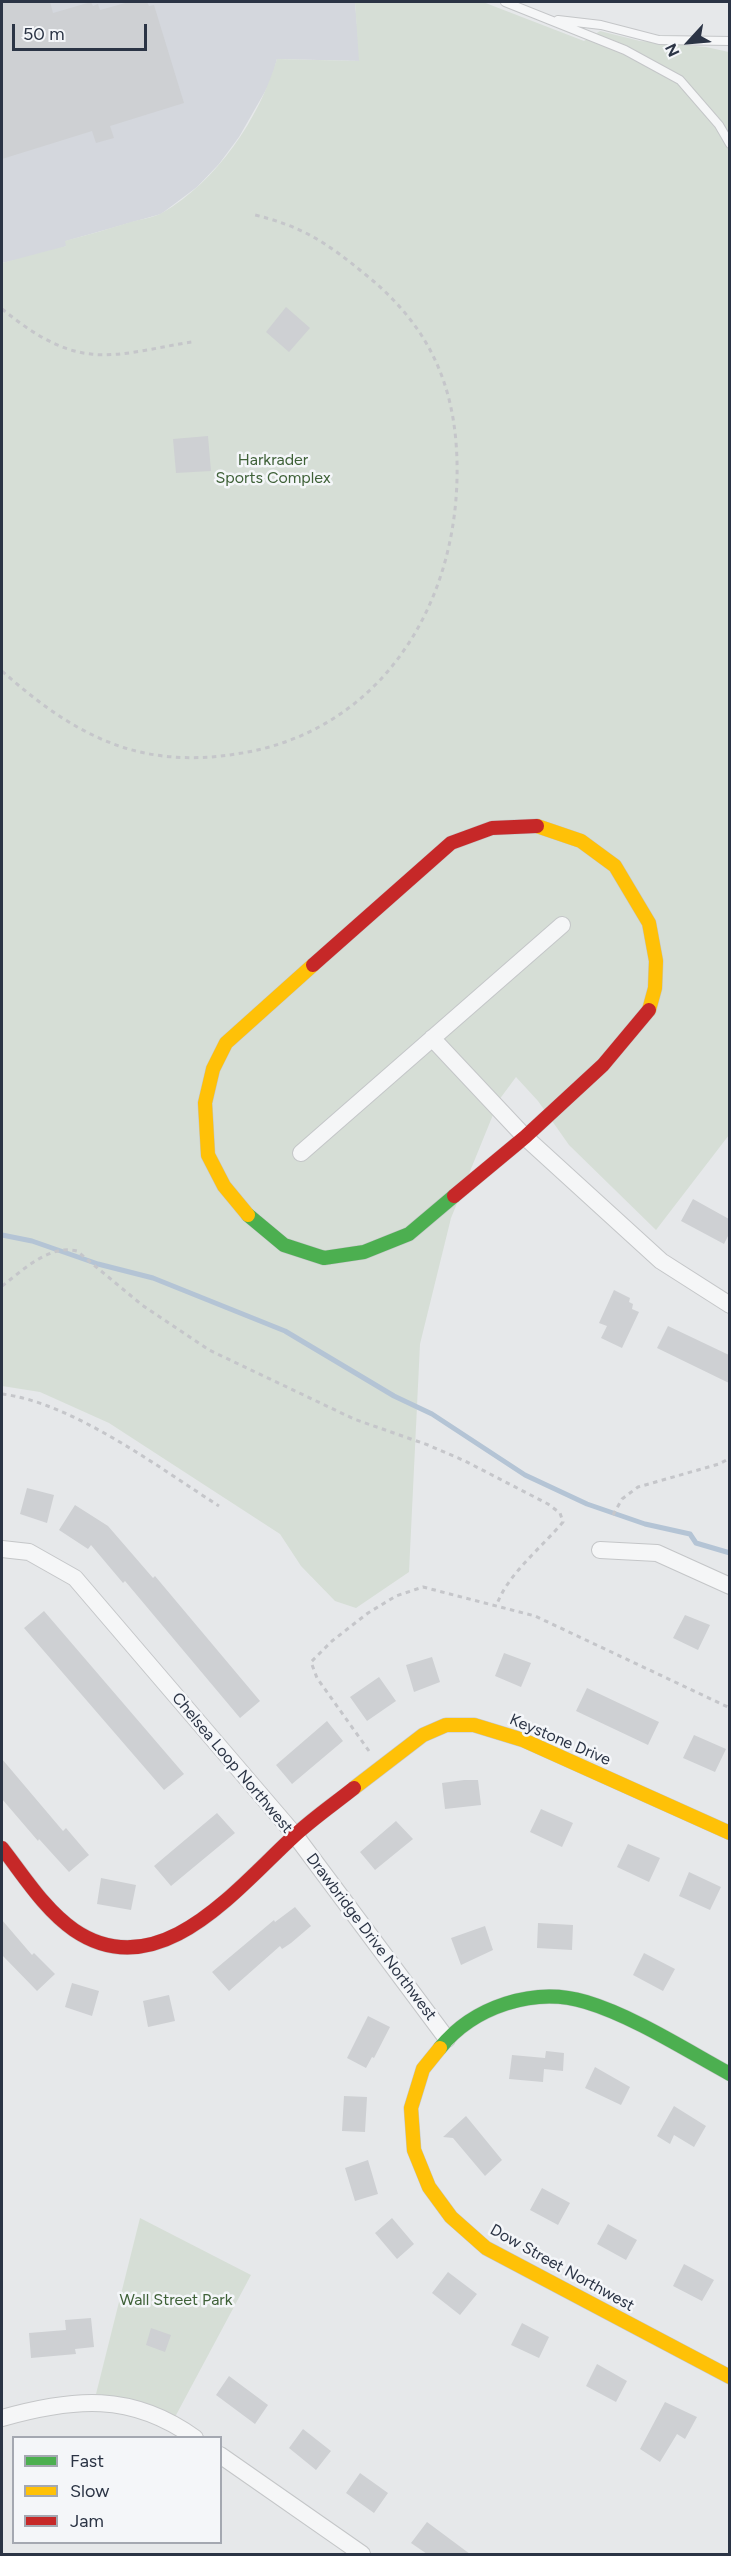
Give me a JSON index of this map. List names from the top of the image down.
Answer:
{
  "streets": {
    "street": [
      "Keystone Drive",
      "Chelsea Loop Northwest",
      "Drawbridge Drive Northwest",
      "Dow Street Northwest"
    ]
  },
  "crossings": [
    ["Keystone Drive", "Chelsea Loop Northwest"],
    ["Keystone Drive", "Drawbridge Drive Northwest"],
    ["Chelsea Loop Northwest", "Drawbridge Drive Northwest"],
    ["Drawbridge Drive Northwest", "Dow Street Northwest"]
  ],
  "parks": ["Harkrader Sports Complex", "Wall Street Park"],
  "legend": ["Fast", "Slow", "Jam"],
  "scale_bar": "50 m",
  "north": "bottom left"
}
